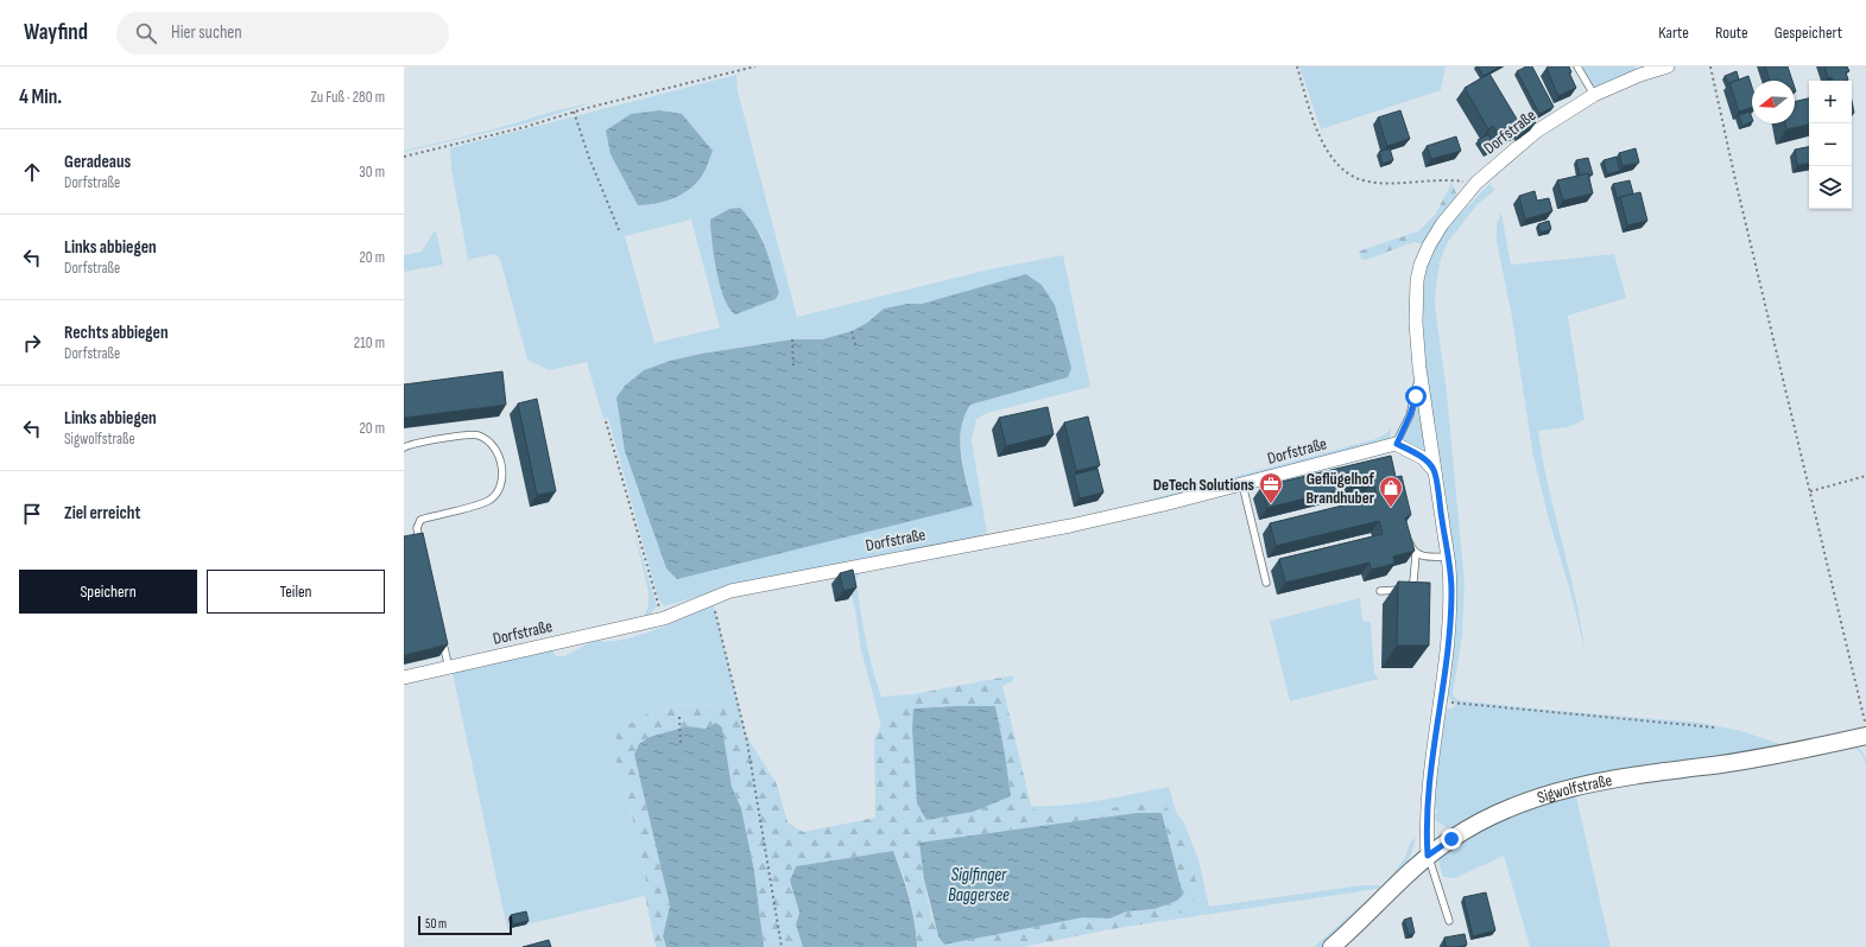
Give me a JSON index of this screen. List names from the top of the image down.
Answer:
{
  "streets": {
    "street": ["Dorfstraße", "Sigwolfstraße"]
  },
  "crossings": [
    ["Dorfstraße", "Sigwolfstraße"]
  ],
  "water": ["Siglfinger Baggersee"],
  "places": {
    "office": ["DeTech Solutions"],
    "shop": ["Geflügelhof Brandhuber"]
  },
  "scale_bar": "50 m",
  "north": "left",
  "page": {
    "header": "Wayfind",
    "search": "Hier suchen",
    "nav": ["Karte", "Route", "Gespeichert"],
    "heading": ["4 Min.", "Zu Fuß · 280 m"],
    "map_buttons": ["+", "−"],
    "list": [
      ["Geradeaus", "Dorfstraße", "30 m"],
      ["Links abbiegen", "Dorfstraße", "20 m"],
      ["Rechts abbiegen", "Dorfstraße", "210 m"],
      ["Links abbiegen", "Sigwolfstraße", "20 m"],
      "Ziel erreicht"
    ],
    "buttons": ["Speichern", "Teilen"],
    "scale": "50 m"
  }
}
